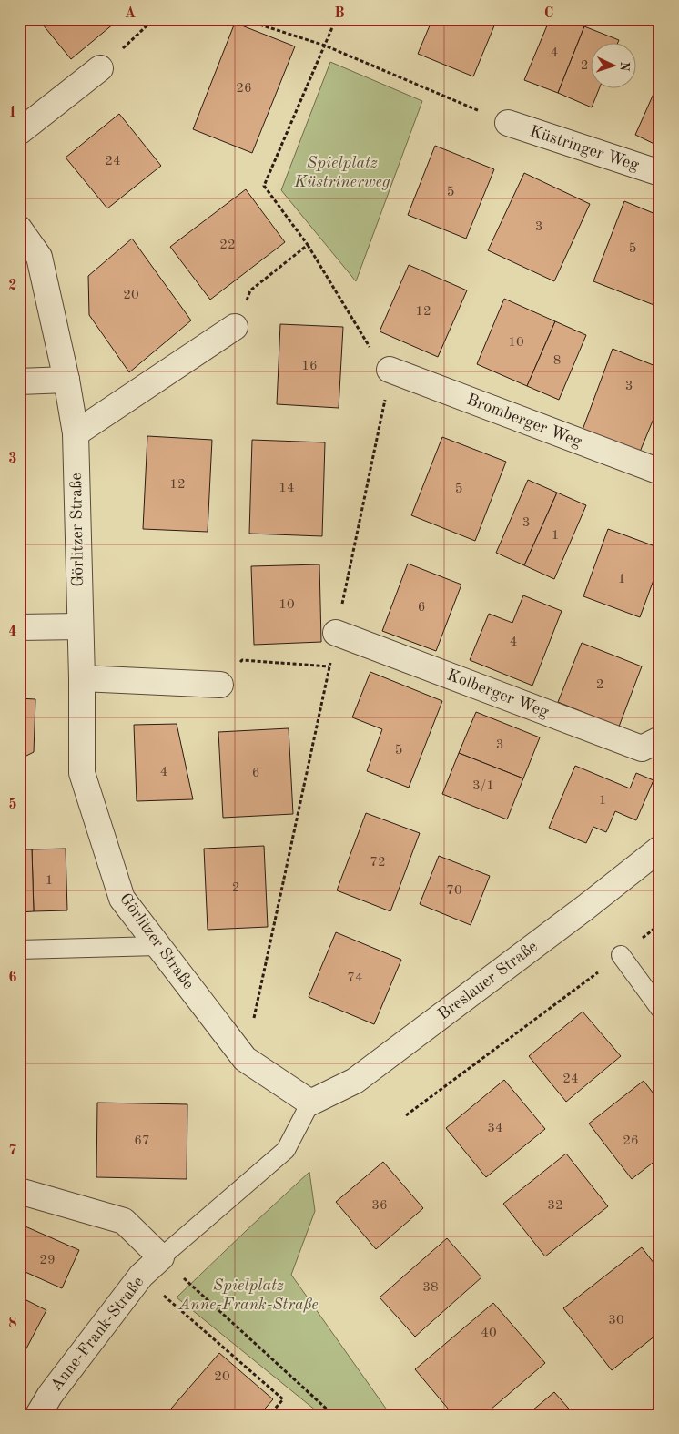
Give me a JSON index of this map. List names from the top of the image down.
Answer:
{
  "streets": {
    "street": [
      "Küstringer Weg",
      "Bromberger Weg",
      "Görlitzer Straße",
      "Kolberger Weg",
      "Breslauer Straße",
      "Anne-Frank-Straße"
    ]
  },
  "crossings": [
    ["Görlitzer Straße", "Breslauer Straße"]
  ],
  "parks": ["Spielplatz Küstrinerweg", "Spielplatz Anne-Frank-Straße"],
  "house_numbers": [
    "4",
    "2",
    "26",
    "24",
    "5",
    "3",
    "22",
    "5",
    "20",
    "12",
    "10",
    "8",
    "16",
    "3",
    "12",
    "14",
    "5",
    "3",
    "1",
    "1",
    "10",
    "6",
    "4",
    "2",
    "3",
    "5",
    "4",
    "6",
    "3/1",
    "1",
    "72",
    "1",
    "2",
    "70",
    "74",
    "24",
    "34",
    "67",
    "26",
    "36",
    "32",
    "29",
    "38",
    "30",
    "40",
    "20"
  ],
  "north": "right",
  "grid": {
    "columns": ["A", "B", "C"],
    "rows": [
      "1",
      "2",
      "3",
      "4",
      "5",
      "6",
      "7",
      "8"
    ]
  }
}
